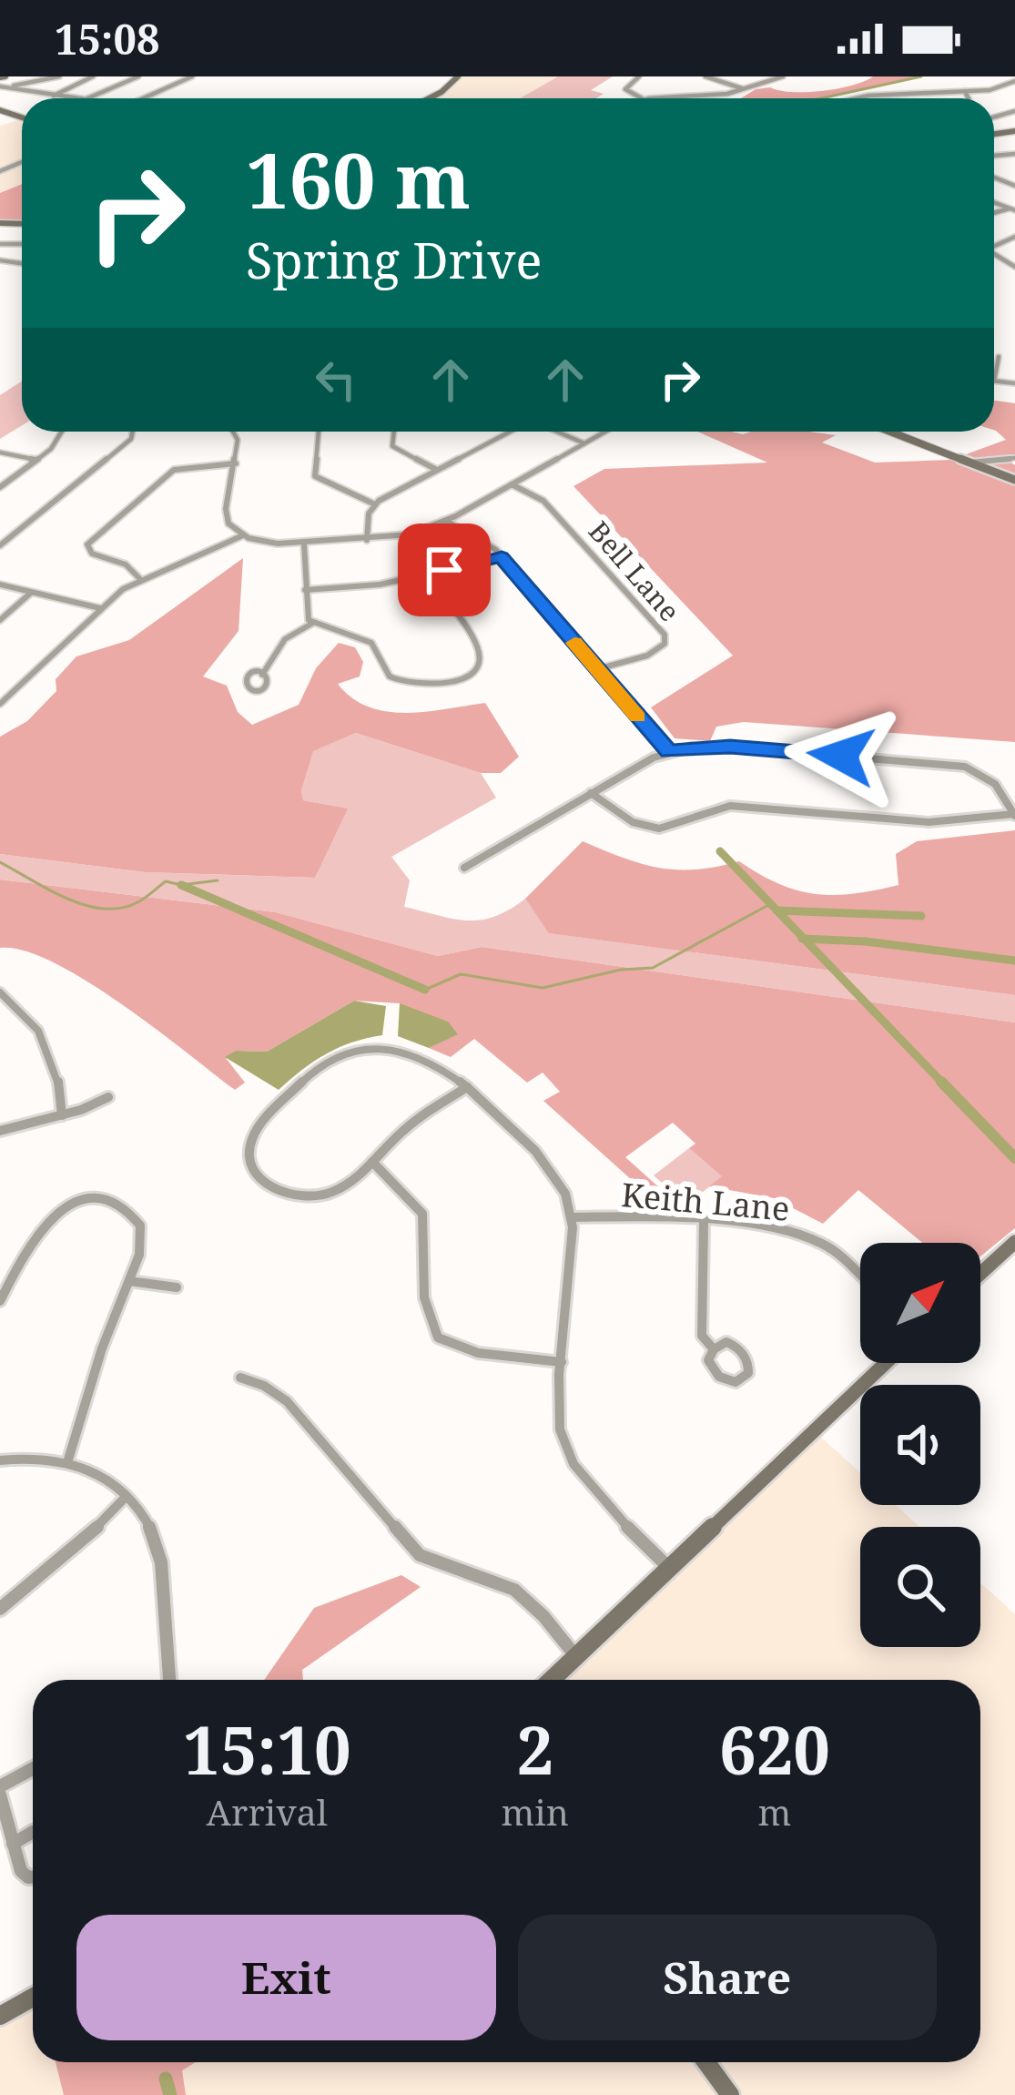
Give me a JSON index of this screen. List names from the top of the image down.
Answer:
{
  "streets": {
    "street": ["Bell Lane", "Keith Lane"]
  },
  "north": "top right",
  "page": {
    "status": "15:08",
    "turn": ["160 m", "Spring Drive"],
    "eta": [
      "15:10",
      "Arrival",
      "2",
      "min",
      "620",
      "m"
    ],
    "buttons": ["Exit", "Share"]
  }
}
